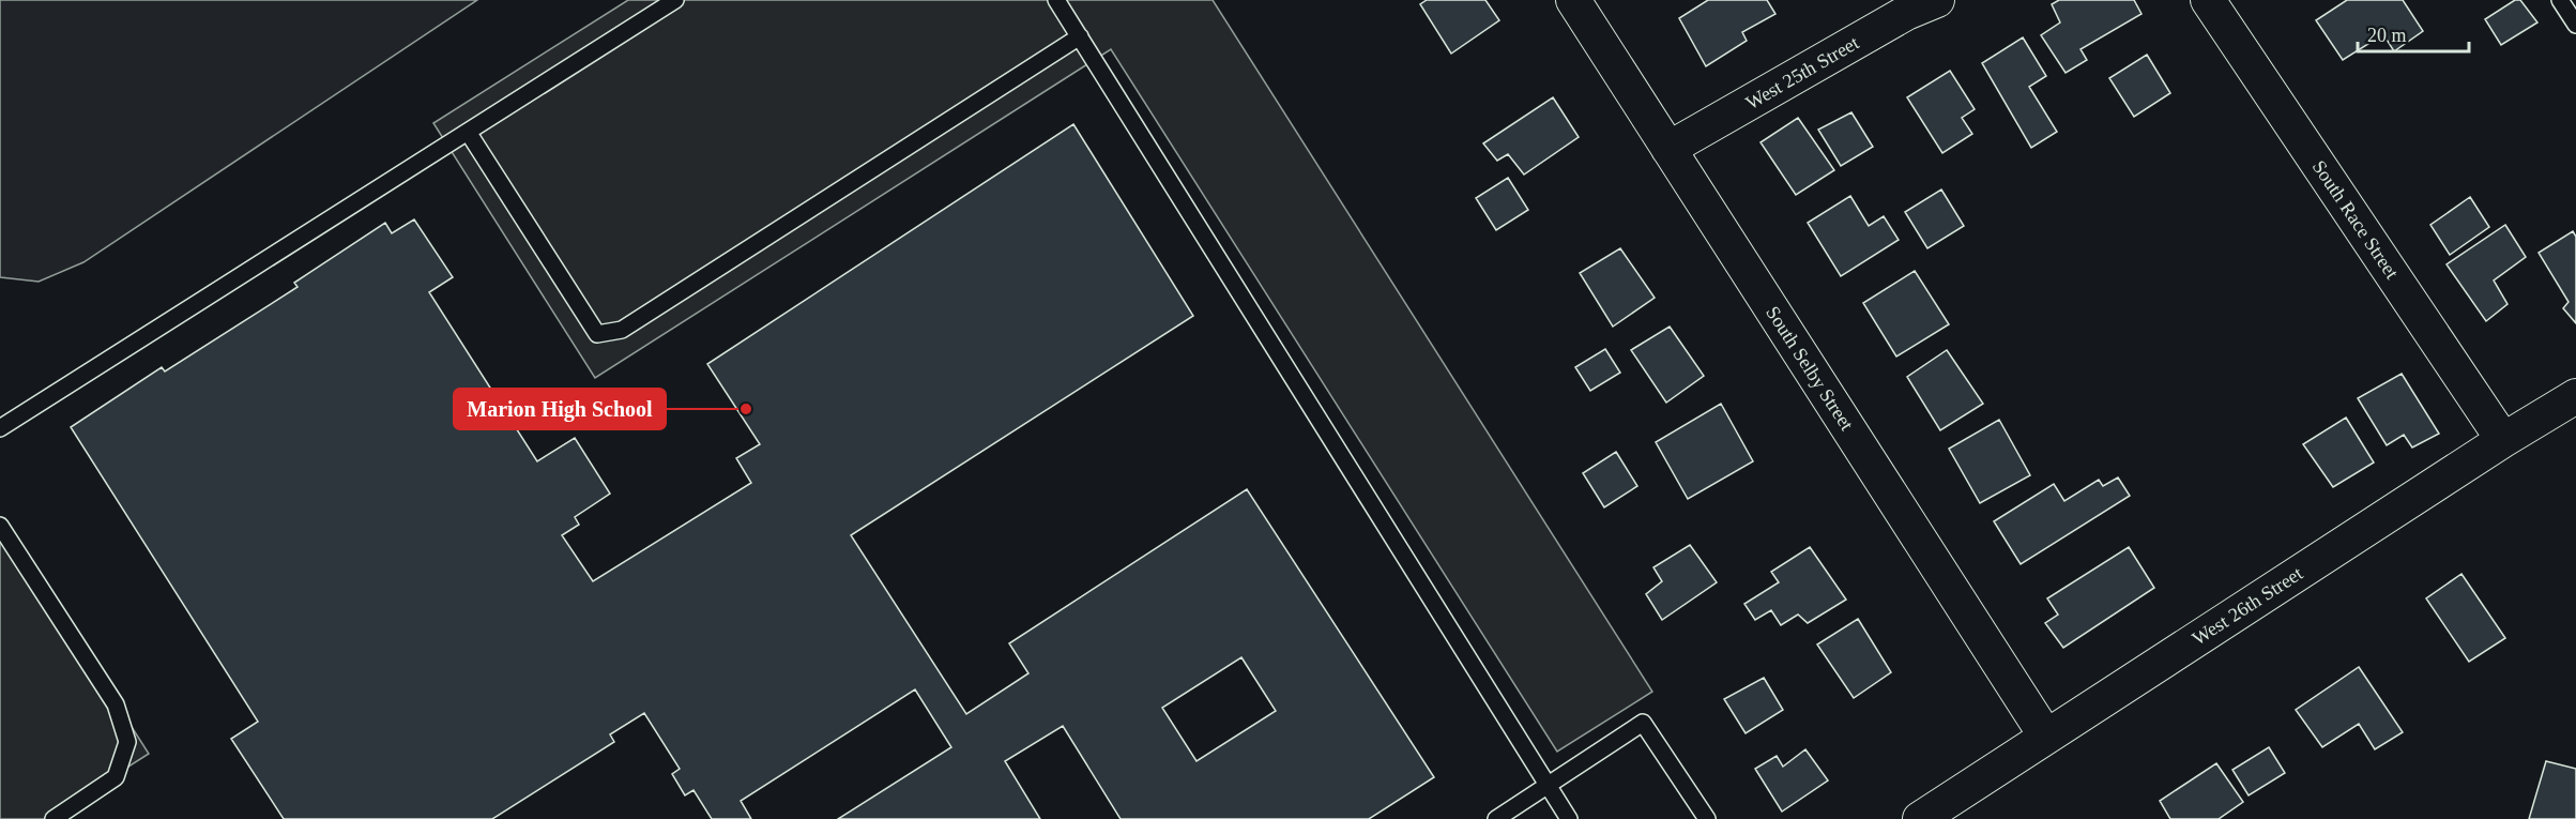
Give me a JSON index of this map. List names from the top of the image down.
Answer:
{
  "streets": {
    "street": [
      "West 25th Street",
      "South Race Street",
      "South Selby Street",
      "West 26th Street"
    ]
  },
  "crossings": [
    ["West 25th Street", "South Selby Street"],
    ["South Race Street", "West 26th Street"],
    ["South Selby Street", "West 26th Street"]
  ],
  "places": ["Marion High School"],
  "scale_bar": "20 m"
}
